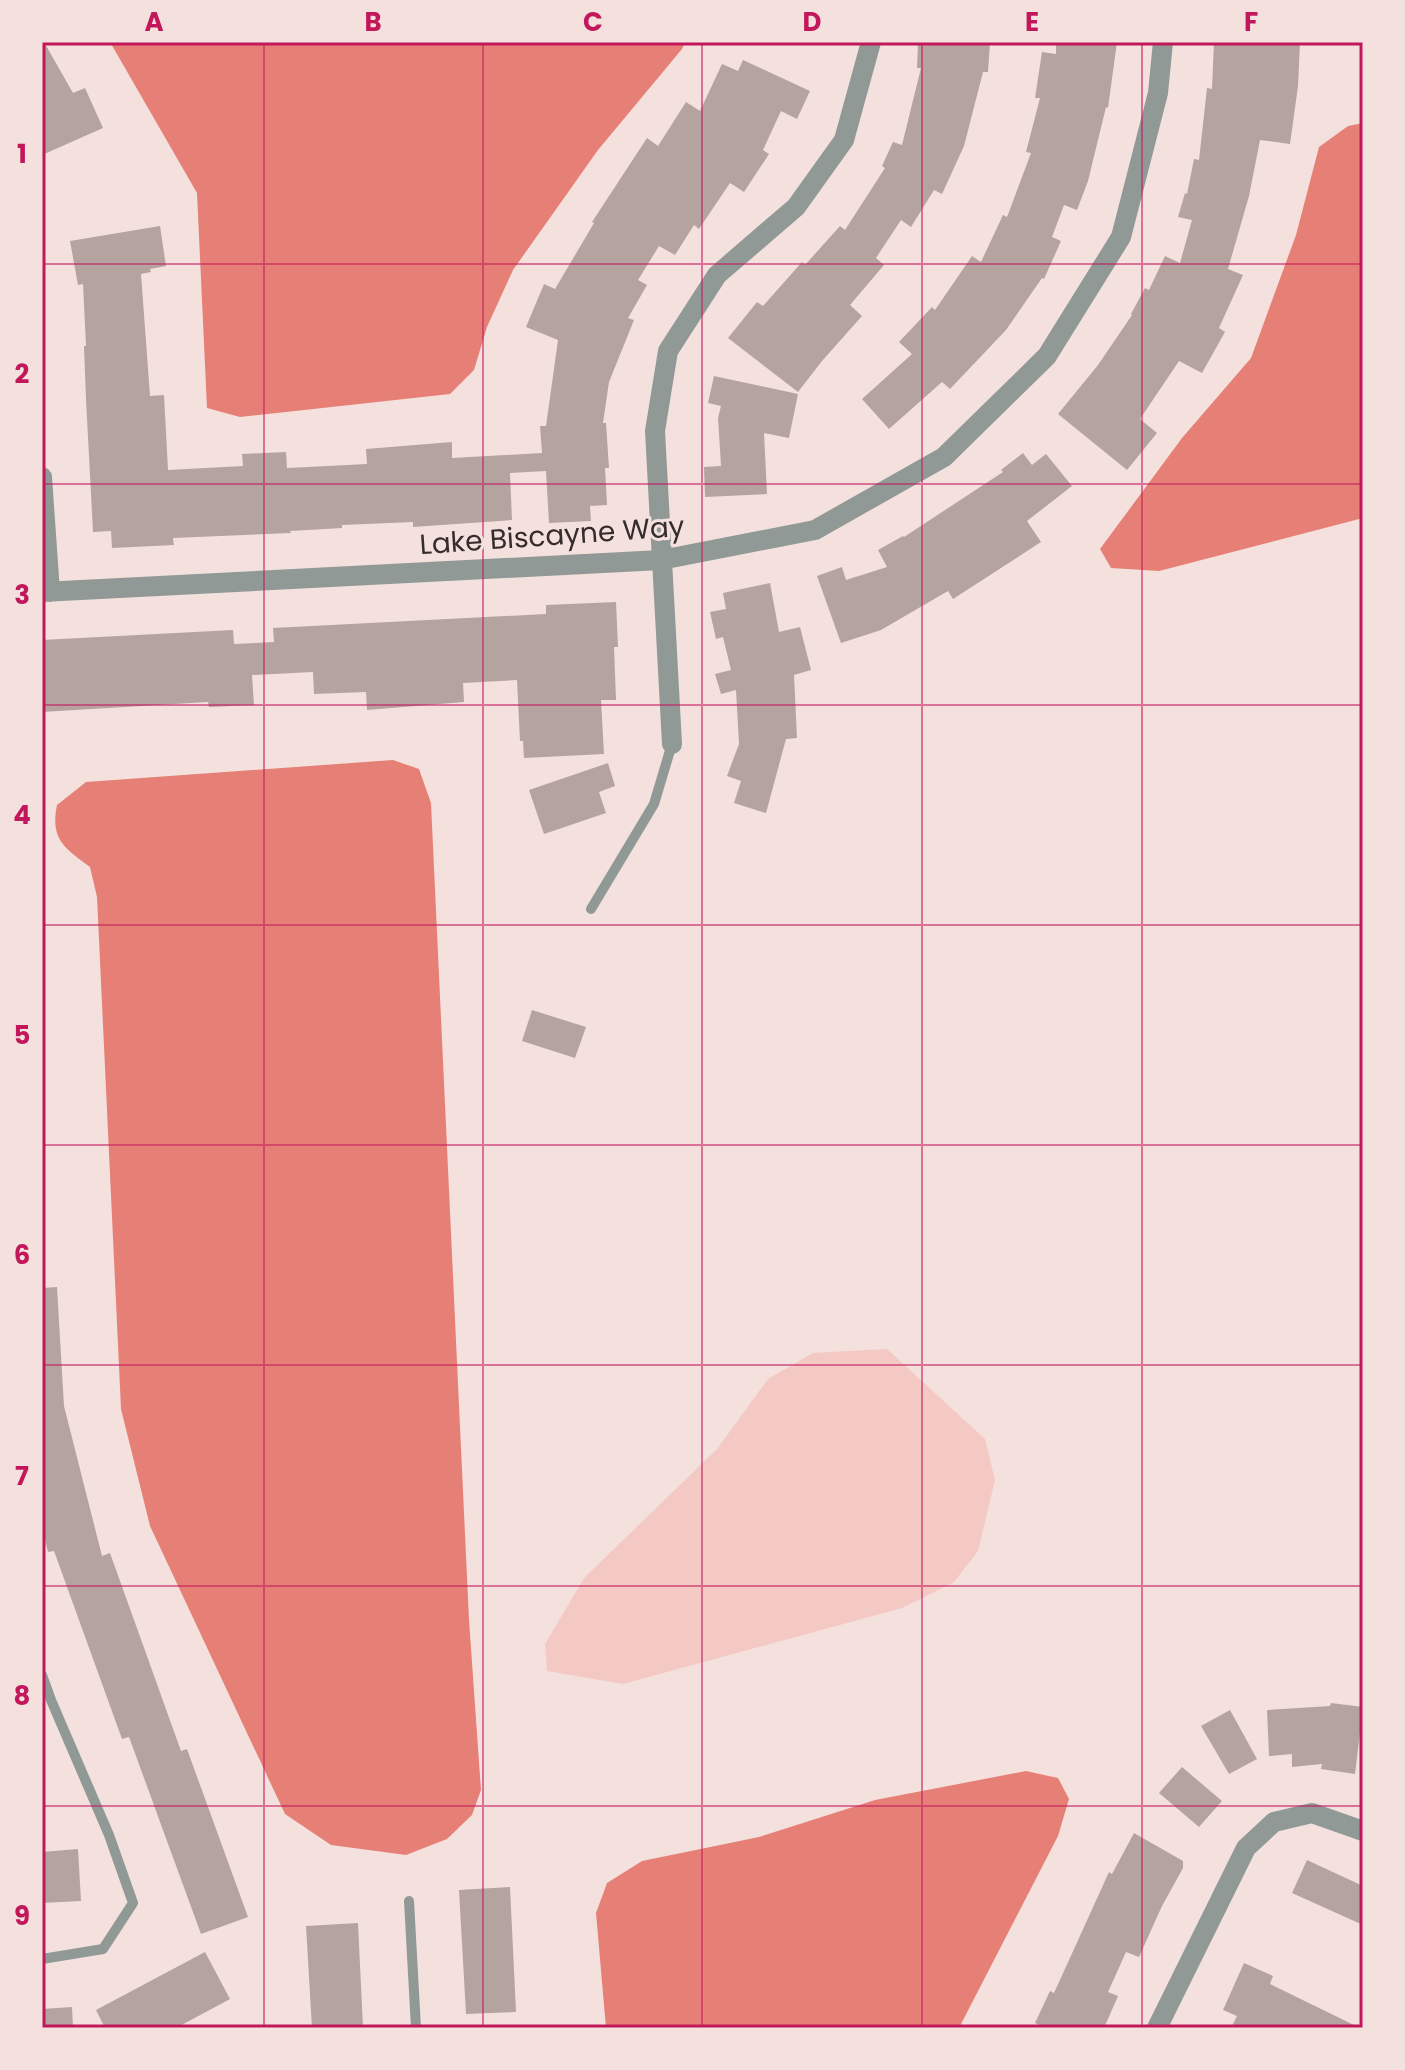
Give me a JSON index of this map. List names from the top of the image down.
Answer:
{
  "streets": {
    "street": ["Lake Biscayne Way"]
  },
  "grid": {
    "columns": [
      "A",
      "B",
      "C",
      "D",
      "E",
      "F"
    ],
    "rows": [
      "1",
      "2",
      "3",
      "4",
      "5",
      "6",
      "7",
      "8",
      "9"
    ]
  }
}
